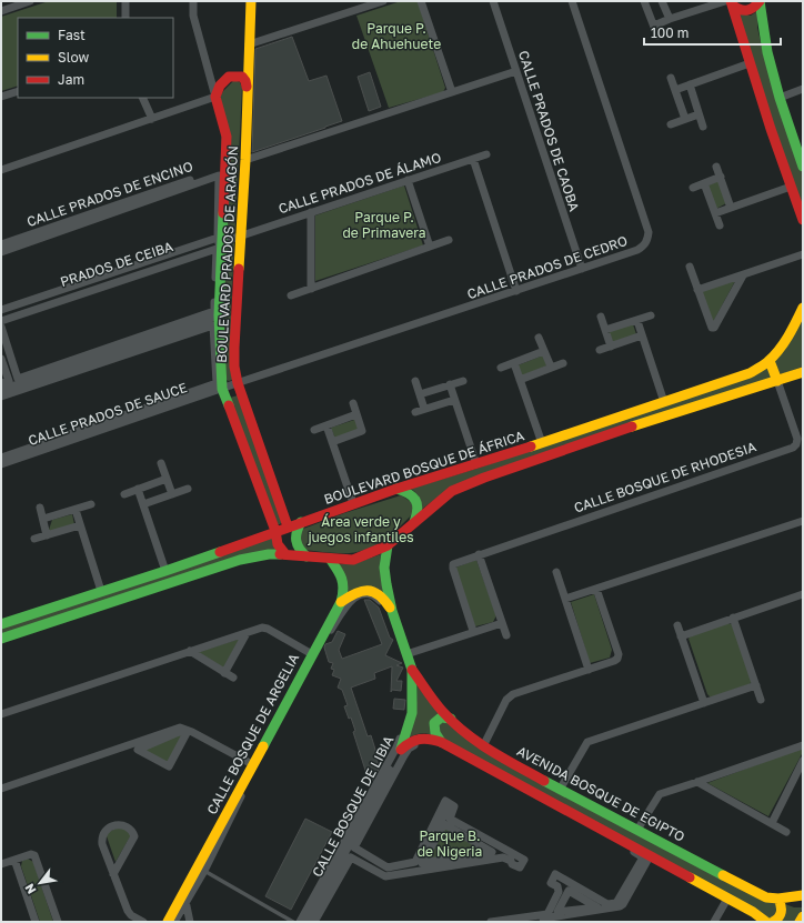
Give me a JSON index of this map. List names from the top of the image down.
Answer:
{
  "streets": {
    "street": [
      "CALLE PRADOS DE CAOBA",
      "CALLE PRADOS DE ÁLAMO",
      "CALLE PRADOS DE ENCINO",
      "BOULEVARD PRADOS DE ARAGÓN",
      "PRADOS DE CEIBA",
      "CALLE PRADOS DE CEDRO",
      "CALLE PRADOS DE SAUCE",
      "BOULEVARD BOSQUE DE ÁFRICA",
      "CALLE BOSQUE DE RHODESIA",
      "CALLE BOSQUE DE ARGELIA",
      "AVENIDA BOSQUE DE EGIPTO",
      "CALLE BOSQUE DE LIBIA"
    ]
  },
  "crossings": [
    ["CALLE PRADOS DE CAOBA", "CALLE PRADOS DE CEDRO"],
    ["CALLE PRADOS DE ÁLAMO", "BOULEVARD PRADOS DE ARAGÓN"],
    ["CALLE PRADOS DE ÁLAMO", "PRADOS DE CEIBA"],
    ["CALLE PRADOS DE ENCINO", "BOULEVARD PRADOS DE ARAGÓN"],
    ["BOULEVARD PRADOS DE ARAGÓN", "PRADOS DE CEIBA"],
    ["BOULEVARD PRADOS DE ARAGÓN", "CALLE PRADOS DE CEDRO"],
    ["BOULEVARD PRADOS DE ARAGÓN", "CALLE PRADOS DE SAUCE"],
    ["BOULEVARD PRADOS DE ARAGÓN", "BOULEVARD BOSQUE DE ÁFRICA"],
    ["CALLE PRADOS DE CEDRO", "CALLE PRADOS DE SAUCE"],
    ["BOULEVARD BOSQUE DE ÁFRICA", "CALLE BOSQUE DE RHODESIA"],
    ["BOULEVARD BOSQUE DE ÁFRICA", "CALLE BOSQUE DE ARGELIA"],
    ["BOULEVARD BOSQUE DE ÁFRICA", "CALLE BOSQUE DE LIBIA"],
    ["AVENIDA BOSQUE DE EGIPTO", "CALLE BOSQUE DE LIBIA"]
  ],
  "parks": [
    "Parque P. de Ahuehuete",
    "Parque P. de Primavera",
    "Área verde y juegos infantiles",
    "Parque B. de Nigeria"
  ],
  "legend": ["Fast", "Slow", "Jam"],
  "scale_bar": "100 m",
  "north": "bottom left"
}
